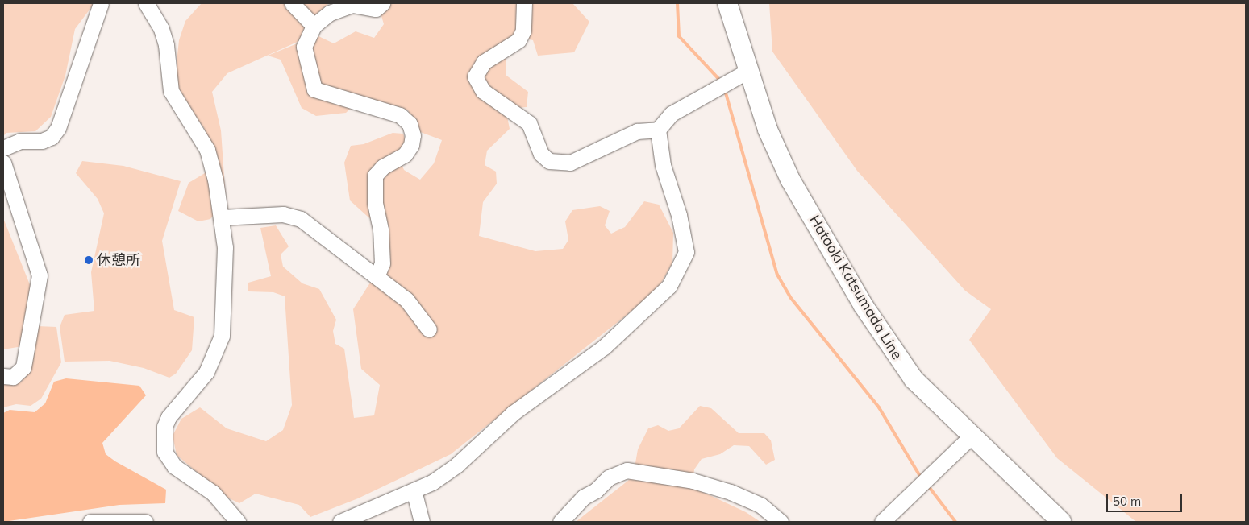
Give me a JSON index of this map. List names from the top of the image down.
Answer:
{
  "streets": {
    "main road": ["Hataoki Katsumada Line"]
  },
  "places": ["休憩所"],
  "scale_bar": "50 m"
}
